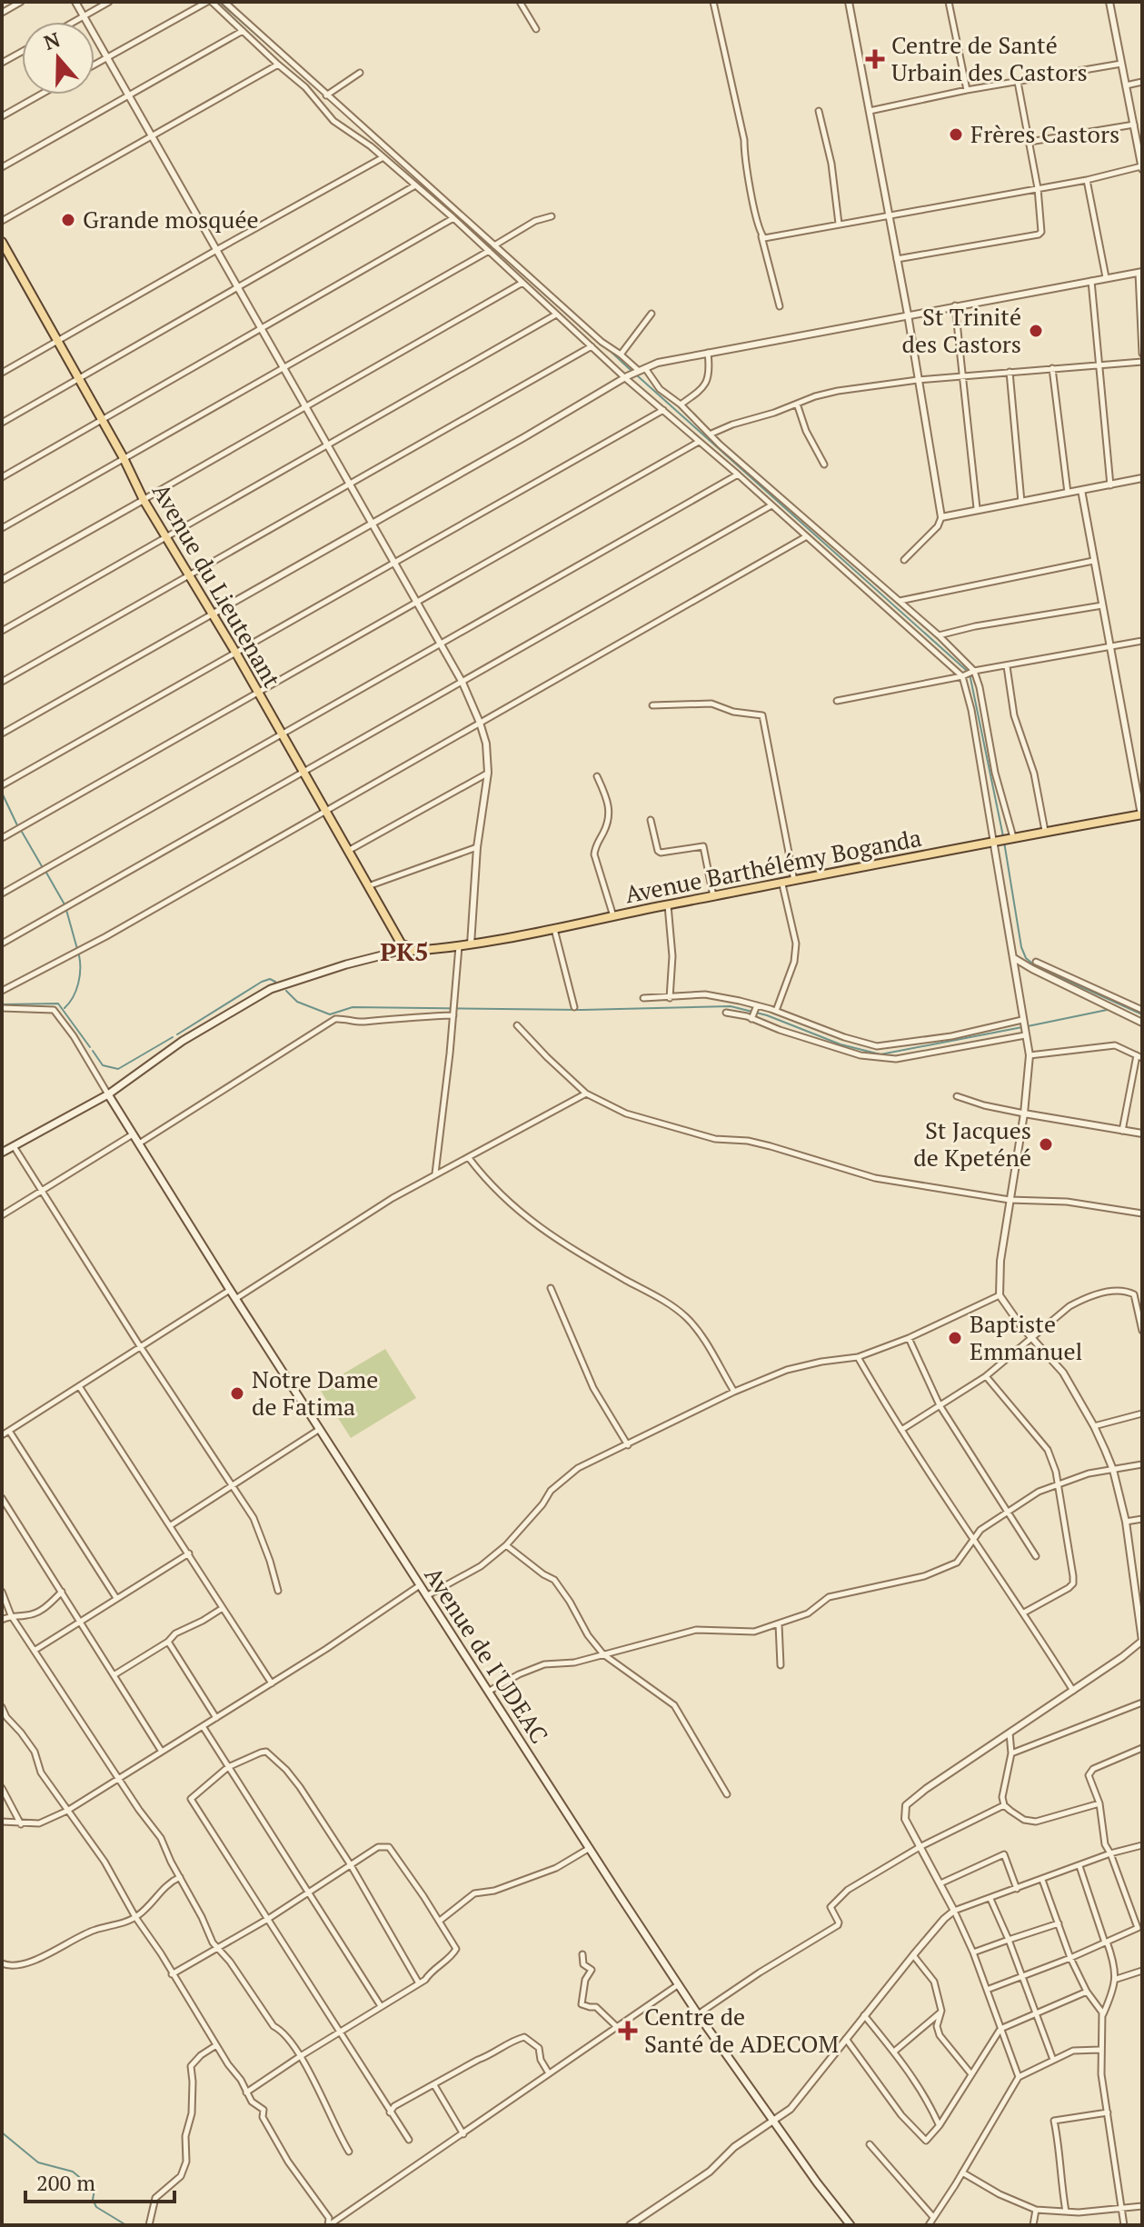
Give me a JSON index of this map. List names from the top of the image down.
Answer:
{
  "streets": {
    "main road": ["Avenue du Lieutenant", "Avenue Barthélémy Boganda", "Avenue de I'UDEAC"]
  },
  "crossings": [
    ["Avenue du Lieutenant", "Avenue Barthélémy Boganda"]
  ],
  "districts": ["PK5"],
  "places": {
    "health": ["Centre de Santé Urbain des Castors", "Centre de Santé de ADECOM"],
    "other": [
      "Frères Castors",
      "Grande mosquée",
      "St Trinité des Castors",
      "St Jacques de Kpeténé",
      "Baptiste Emmanuel",
      "Notre Dame de Fatima"
    ]
  },
  "scale_bar": "200 m",
  "north": "top"
}
